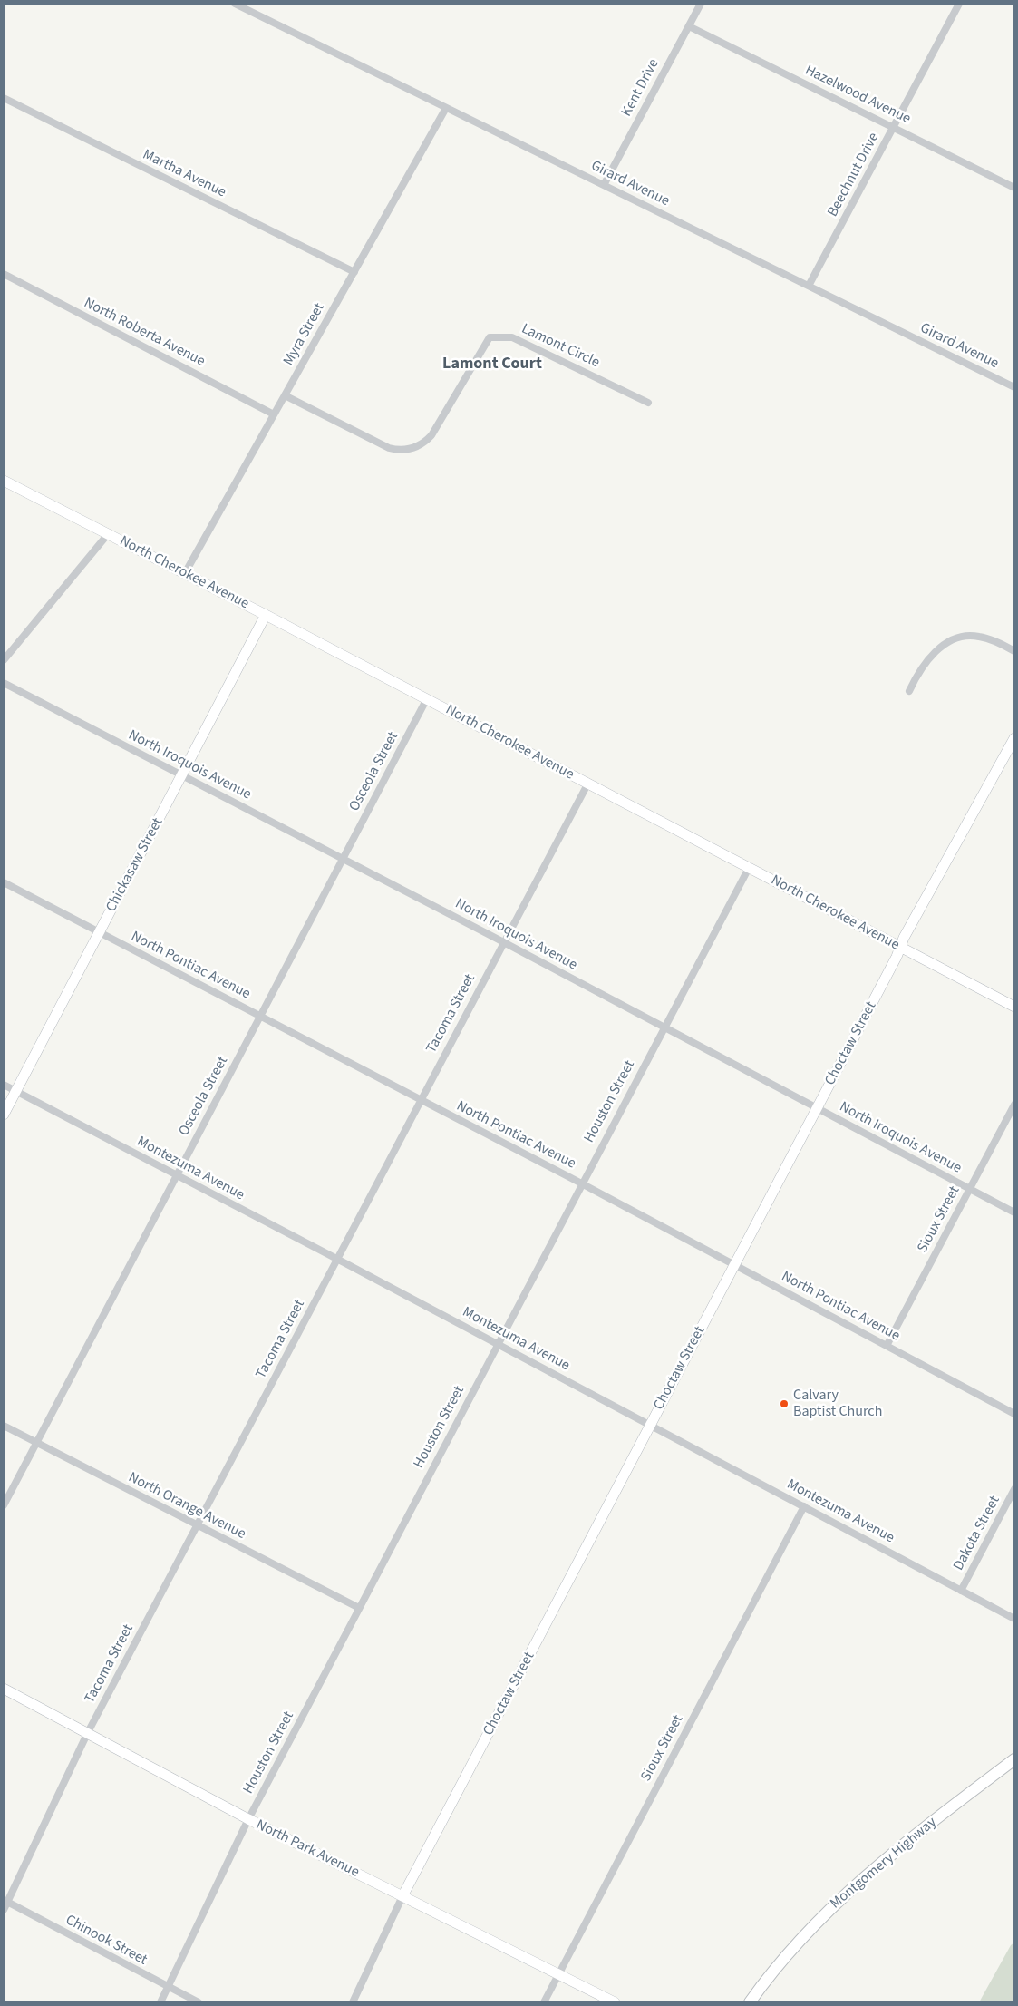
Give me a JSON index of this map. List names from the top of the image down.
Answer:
{
  "streets": {
    "main road": ["Montgomery Highway"],
    "street": [
      "Kent Drive",
      "Hazelwood Avenue",
      "Martha Avenue",
      "Beechnut Drive",
      "Girard Avenue",
      "North Roberta Avenue",
      "Myra Street",
      "Lamont Circle",
      "North Cherokee Avenue",
      "North Iroquois Avenue",
      "Osceola Street",
      "Chickasaw Street",
      "North Pontiac Avenue",
      "Tacoma Street",
      "Choctaw Street",
      "Houston Street",
      "Montezuma Avenue",
      "Sioux Street",
      "North Orange Avenue",
      "Dakota Street",
      "North Park Avenue",
      "Chinook Street"
    ]
  },
  "crossings": [
    ["Kent Drive", "Hazelwood Avenue"],
    ["Kent Drive", "Girard Avenue"],
    ["Hazelwood Avenue", "Beechnut Drive"],
    ["Martha Avenue", "Myra Street"],
    ["Beechnut Drive", "Girard Avenue"],
    ["Girard Avenue", "Myra Street"],
    ["North Roberta Avenue", "Myra Street"],
    ["Myra Street", "Lamont Circle"],
    ["Myra Street", "North Cherokee Avenue"],
    ["North Cherokee Avenue", "Osceola Street"],
    ["North Cherokee Avenue", "Chickasaw Street"],
    ["North Cherokee Avenue", "Tacoma Street"],
    ["North Cherokee Avenue", "Choctaw Street"],
    ["North Cherokee Avenue", "Houston Street"],
    ["North Iroquois Avenue", "Osceola Street"],
    ["North Iroquois Avenue", "Chickasaw Street"],
    ["North Iroquois Avenue", "Tacoma Street"],
    ["North Iroquois Avenue", "Choctaw Street"],
    ["North Iroquois Avenue", "Houston Street"],
    ["North Iroquois Avenue", "Sioux Street"],
    ["Osceola Street", "North Pontiac Avenue"],
    ["Osceola Street", "Montezuma Avenue"],
    ["Osceola Street", "North Orange Avenue"],
    ["Chickasaw Street", "North Pontiac Avenue"],
    ["Chickasaw Street", "Montezuma Avenue"],
    ["North Pontiac Avenue", "Tacoma Street"],
    ["North Pontiac Avenue", "Choctaw Street"],
    ["North Pontiac Avenue", "Houston Street"],
    ["North Pontiac Avenue", "Sioux Street"],
    ["Tacoma Street", "Montezuma Avenue"],
    ["Tacoma Street", "North Orange Avenue"],
    ["Tacoma Street", "North Park Avenue"],
    ["Tacoma Street", "Chinook Street"],
    ["Choctaw Street", "Montezuma Avenue"],
    ["Choctaw Street", "North Park Avenue"],
    ["Houston Street", "Montezuma Avenue"],
    ["Houston Street", "North Orange Avenue"],
    ["Houston Street", "North Park Avenue"],
    ["Houston Street", "Chinook Street"],
    ["Montezuma Avenue", "Sioux Street"],
    ["Montezuma Avenue", "Dakota Street"],
    ["Sioux Street", "North Park Avenue"]
  ],
  "districts": ["Lamont Court"],
  "places": ["Calvary Baptist Church"]
}
